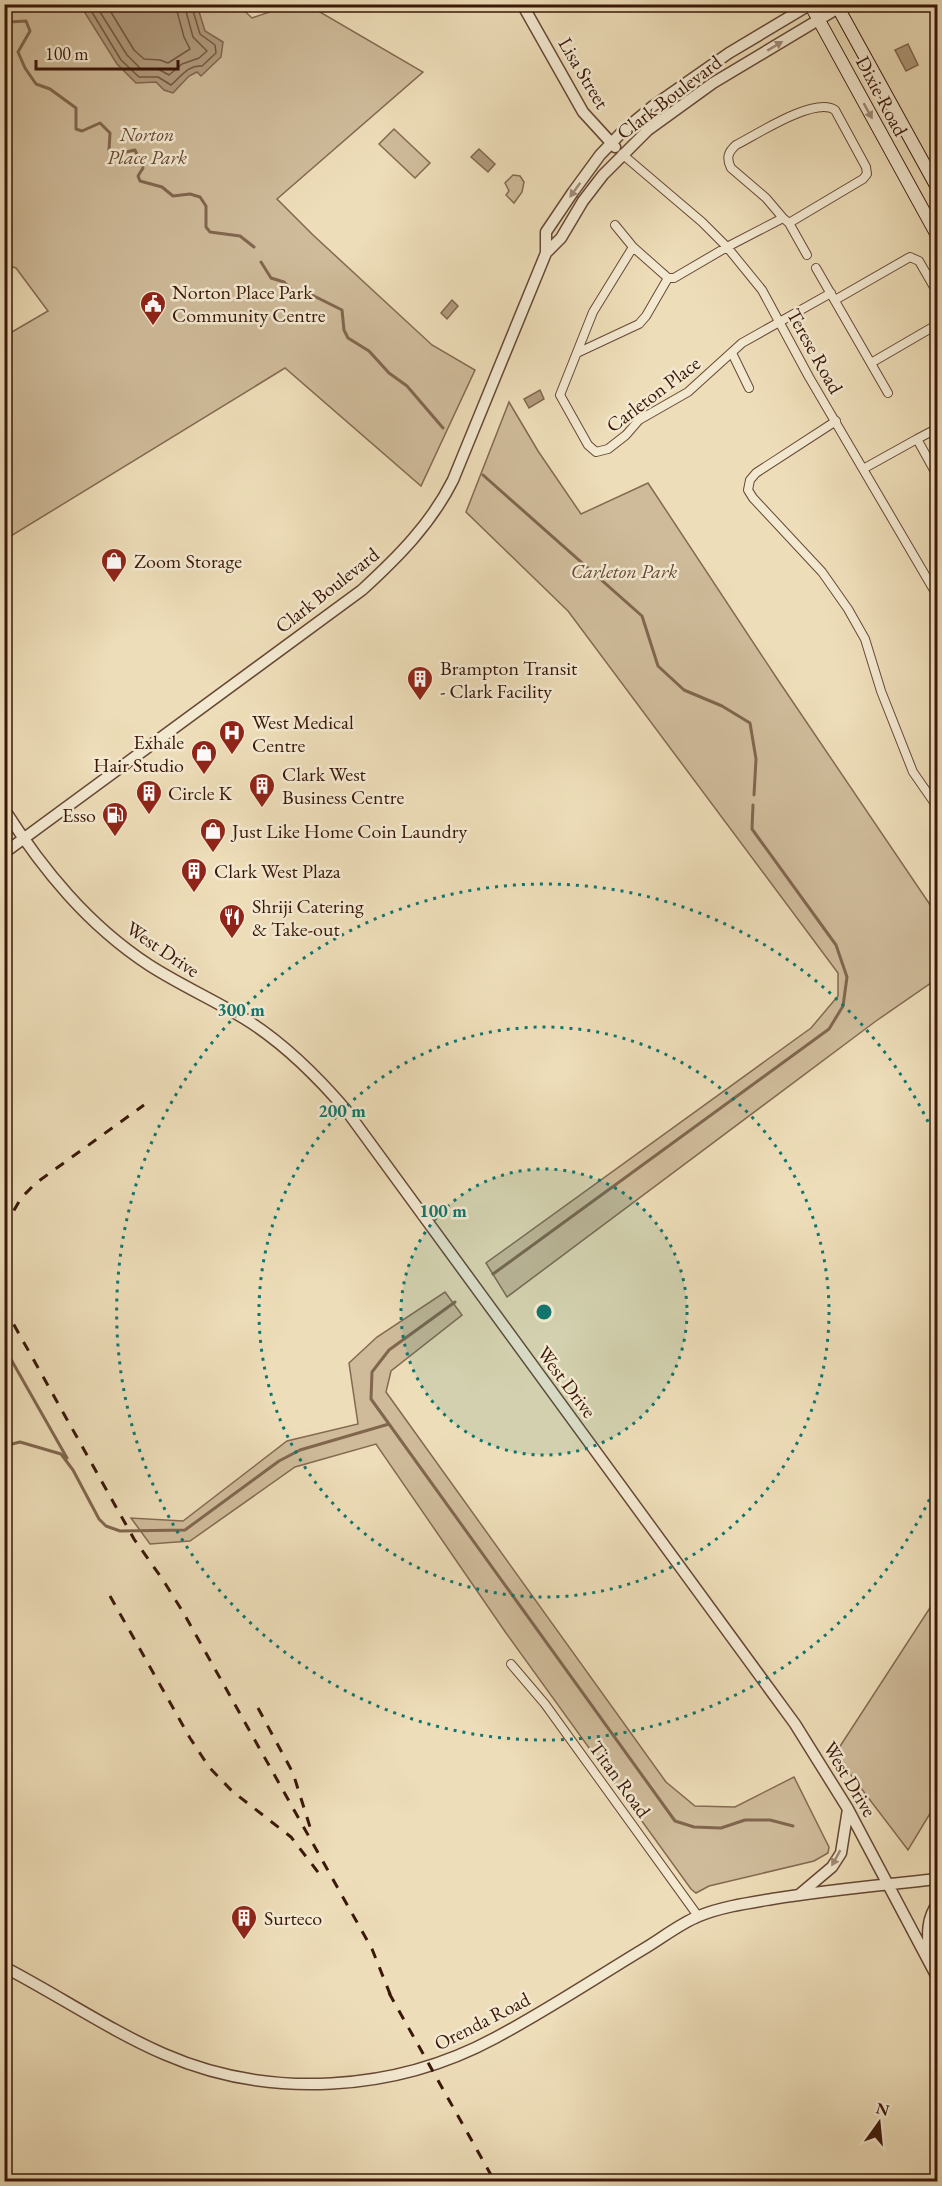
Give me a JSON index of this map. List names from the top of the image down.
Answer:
{
  "streets": {
    "main road": ["Dixie Road"],
    "street": [
      "Lisa Street",
      "Clark Boulevard",
      "Terese Road",
      "Carleton Place",
      "West Drive",
      "Titan Road",
      "Orenda Road"
    ]
  },
  "crossings": [
    ["Lisa Street", "Clark Boulevard"],
    ["Lisa Street", "Terese Road"],
    ["Dixie Road", "Clark Boulevard"],
    ["Clark Boulevard", "Terese Road"],
    ["Clark Boulevard", "West Drive"],
    ["Terese Road", "Carleton Place"],
    ["West Drive", "Orenda Road"],
    ["Titan Road", "Orenda Road"]
  ],
  "parks": ["Norton Place Park", "Carleton Park"],
  "places": {
    "public building": ["Norton Place Park Community Centre"],
    "shop": ["Zoom Storage", "Exhale Hair Studio", "Just Like Home Coin Laundry"],
    "building": [
      "Brampton Transit - Clark Facility",
      "Clark West Business Centre",
      "Circle K",
      "Clark West Plaza",
      "Surteco"
    ],
    "hospital": ["West Medical Centre"],
    "fuel station": ["Esso"],
    "restaurant": ["Shriji Catering & Take-out"]
  },
  "scale_bar": "100 m",
  "north": "top",
  "rings": ["300 m", "200 m", "100 m"]
}
